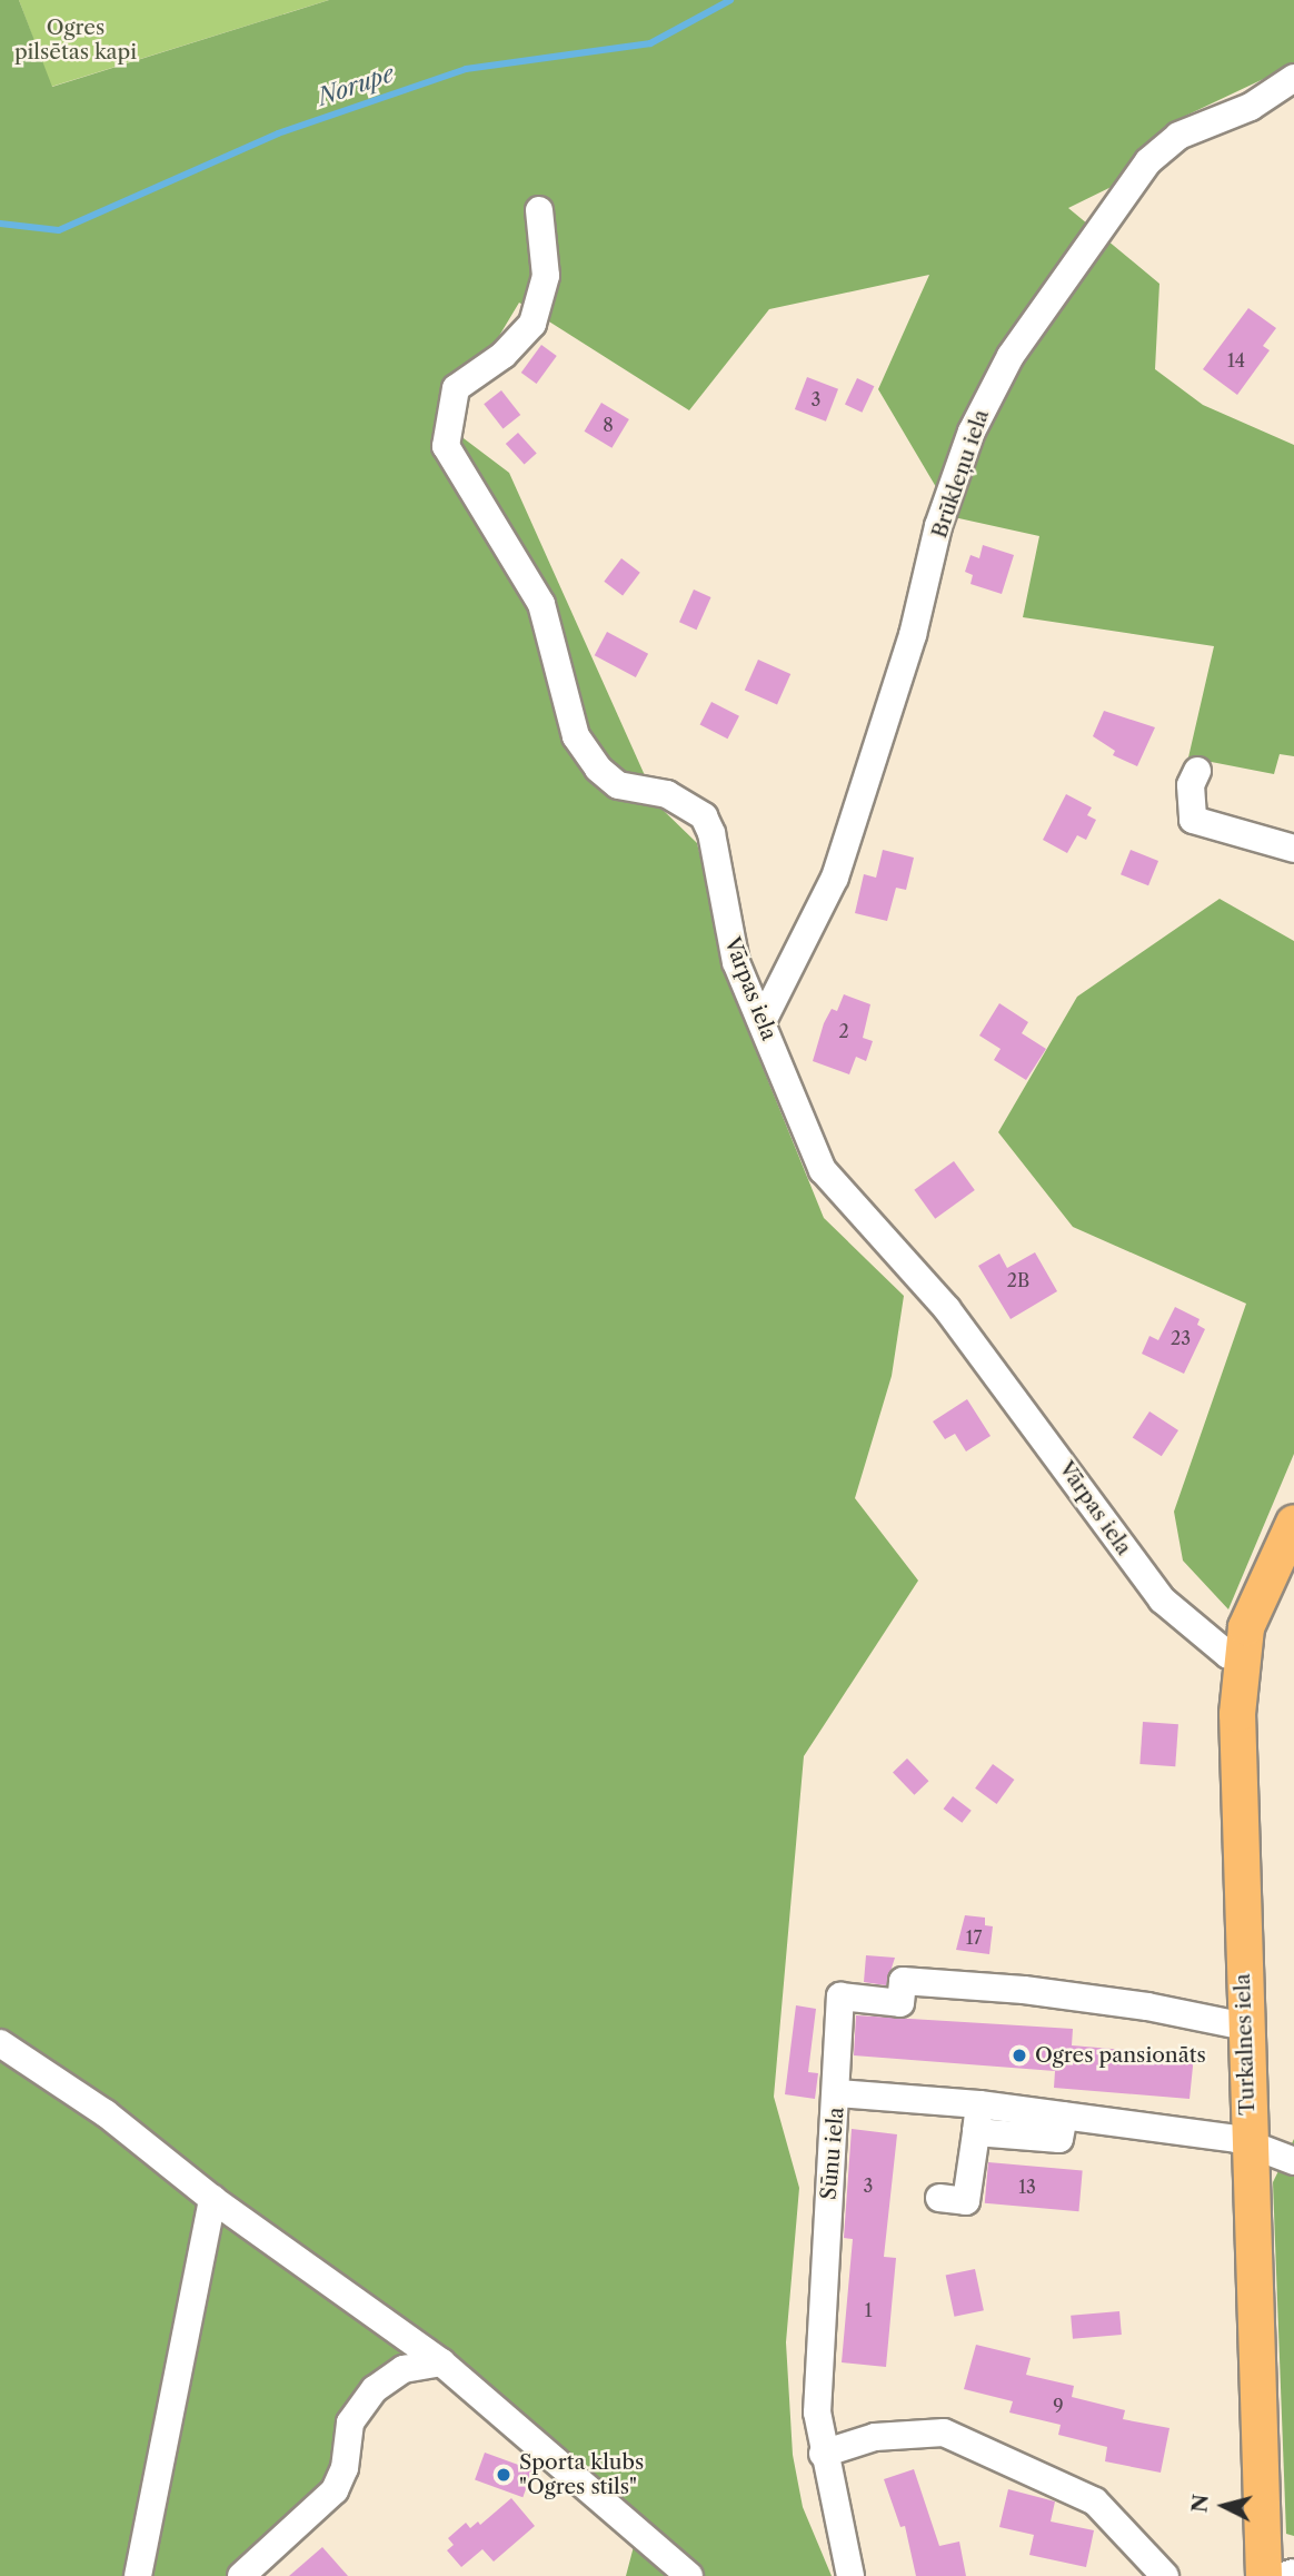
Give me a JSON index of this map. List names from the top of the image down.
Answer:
{
  "streets": {
    "main road": ["Turkalnes iela"],
    "street": ["Brūkleņu iela", "Vārpas iela", "Sūnu iela"]
  },
  "crossings": [
    ["Brūkleņu iela", "Vārpas iela"],
    ["Vārpas iela", "Turkalnes iela"],
    ["Turkalnes iela", "Sūnu iela"]
  ],
  "water": ["Norupe"],
  "parks": ["Ogres pilsētas kapi"],
  "places": ["Ogres pansionāts", "Sporta klubs \"Ogres stils\""],
  "house_numbers": [
    "14",
    "3",
    "8",
    "2",
    "2B",
    "23",
    "17",
    "3",
    "13",
    "1",
    "9"
  ],
  "north": "left"
}
